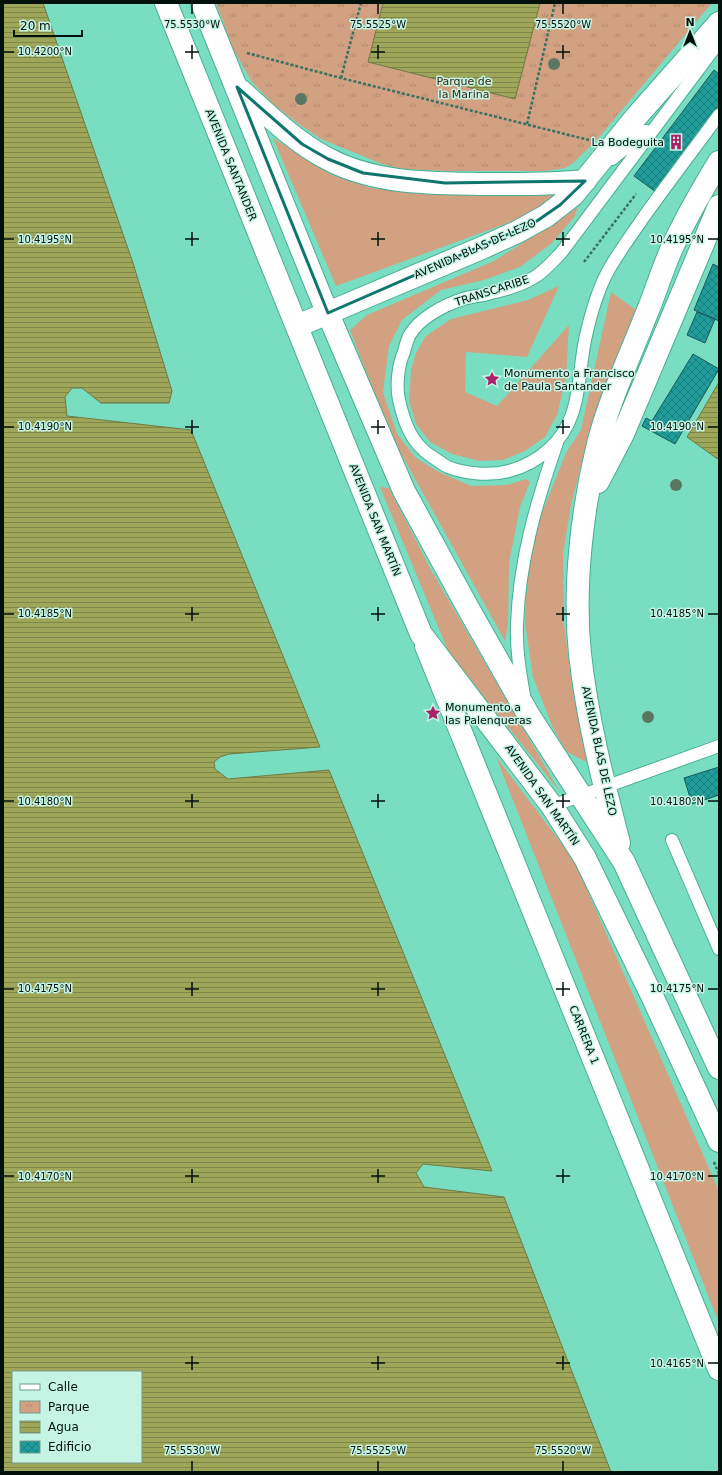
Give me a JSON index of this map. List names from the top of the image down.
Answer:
{
  "streets": {
    "main road": [
      "AVENIDA SANTANDER",
      "AVENIDA BLAS DE LEZO",
      "AVENIDA SAN MARTÍN",
      "CARRERA 1"
    ],
    "lane": ["TRANSCARIBE"]
  },
  "crossings": [
    ["AVENIDA SANTANDER", "AVENIDA BLAS DE LEZO"],
    ["AVENIDA SANTANDER", "AVENIDA SAN MARTÍN"],
    ["AVENIDA BLAS DE LEZO", "AVENIDA SAN MARTÍN"],
    ["AVENIDA SAN MARTÍN", "CARRERA 1"]
  ],
  "parks": ["Parque de la Marina"],
  "places": {
    "building": ["La Bodeguita"],
    "place": ["Monumento a Francisco de Paula Santander", "Monumento a las Palenqueras"]
  },
  "legend": [
    "Calle",
    "Parque",
    "Agua",
    "Edificio"
  ],
  "scale_bar": "20 m",
  "north": "top",
  "coordinates": [
    "75.5530°W",
    "75.5525°W",
    "75.5520°W",
    "10.4200°N",
    "10.4195°N",
    "10.4190°N",
    "10.4185°N",
    "10.4180°N",
    "10.4175°N",
    "10.4170°N",
    "10.4165°N"
  ]
}
